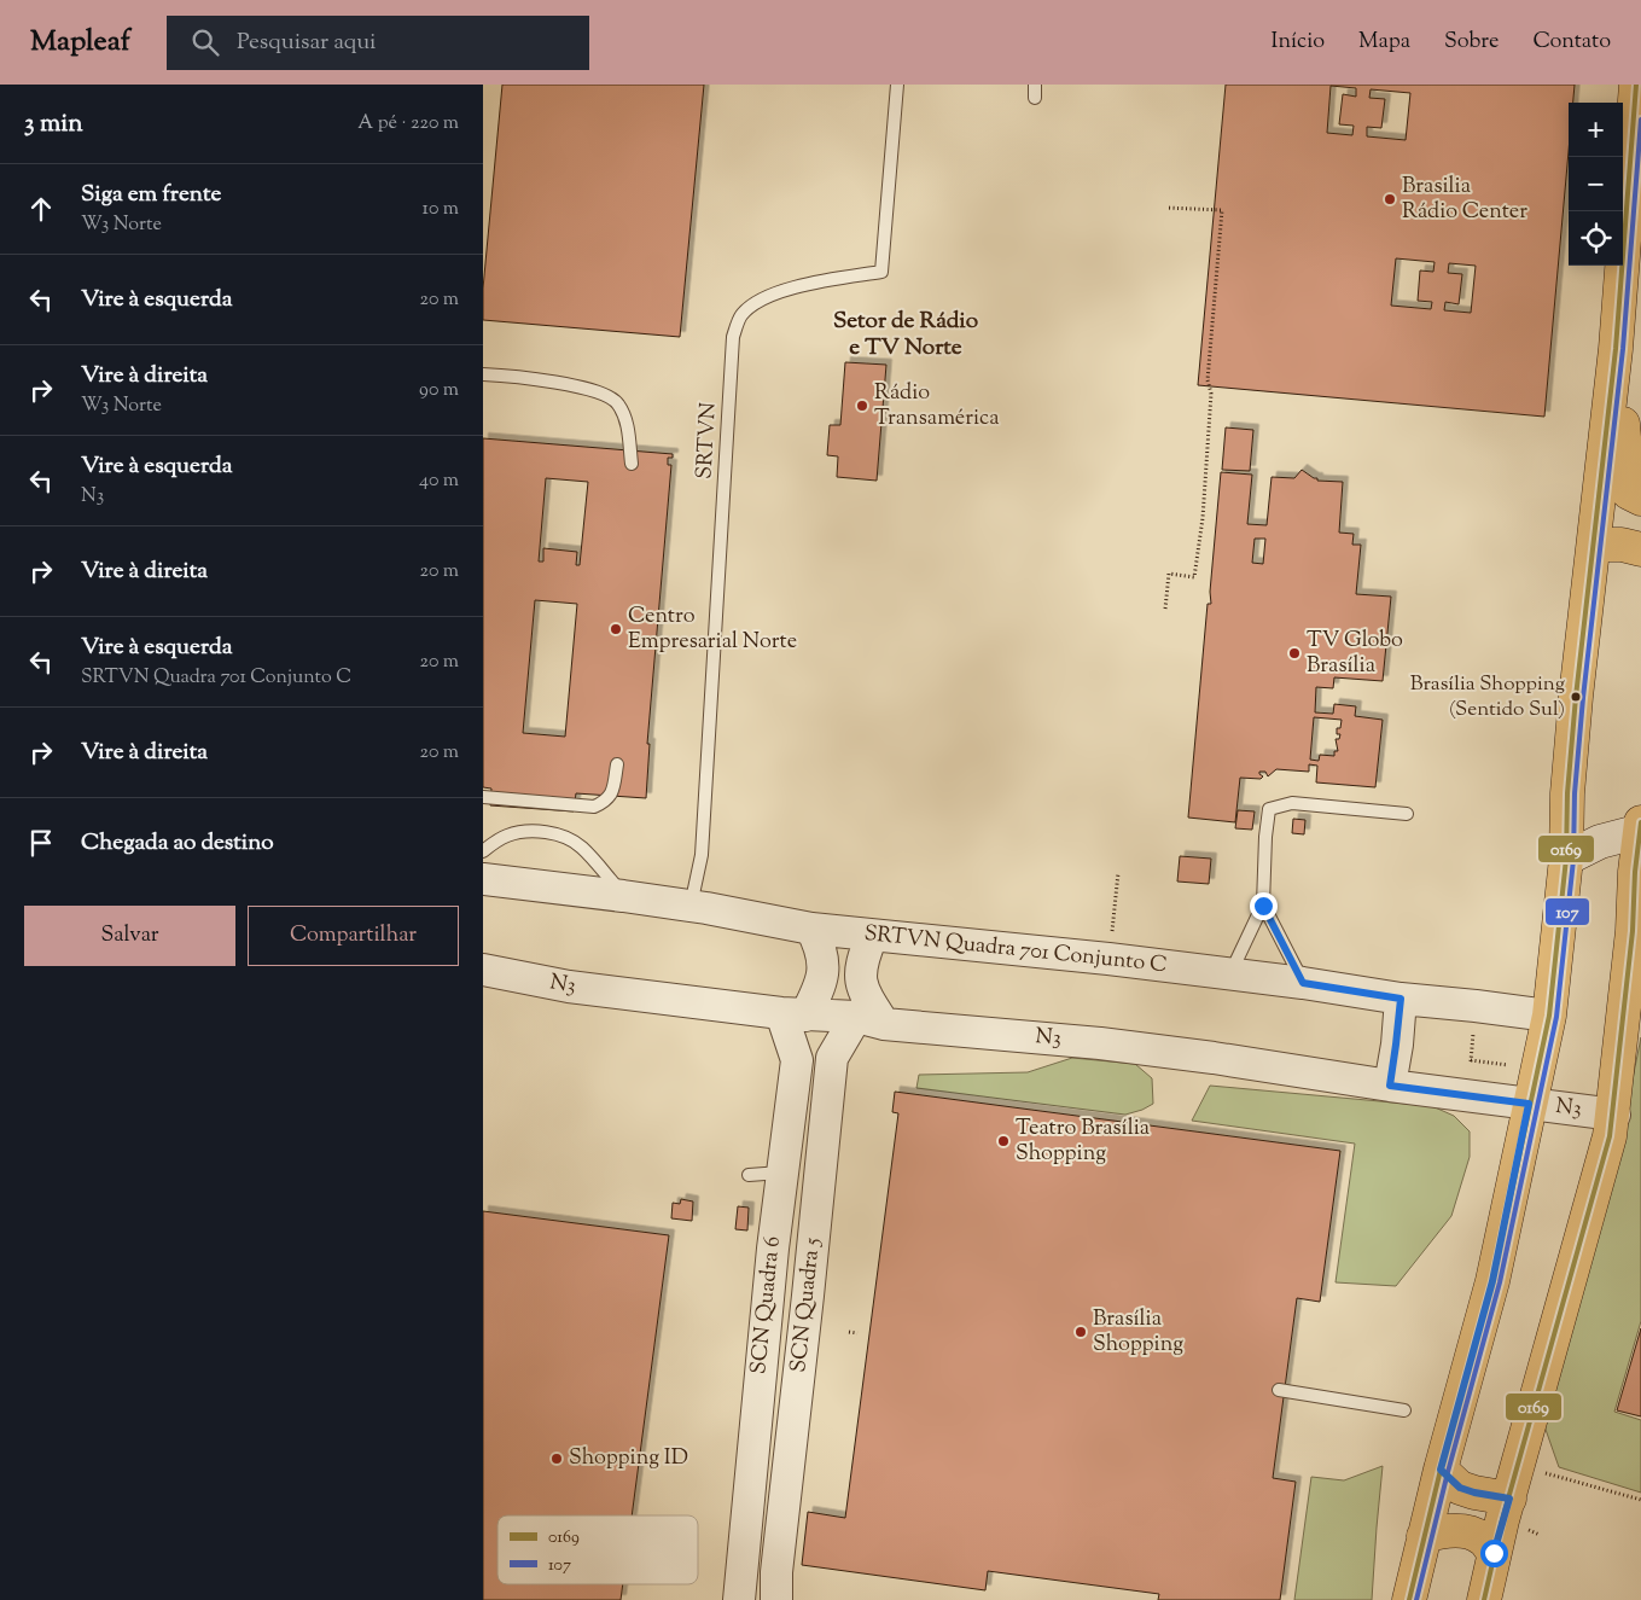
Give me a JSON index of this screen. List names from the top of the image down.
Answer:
{
  "streets": {
    "street": [
      "SRTVN Quadra 701 Conjunto C",
      "N3",
      "SCN Quadra 6",
      "SCN Quadra 5"
    ],
    "lane": ["SRTVN"]
  },
  "crossings": [
    ["SRTVN", "SRTVN Quadra 701 Conjunto C"],
    ["N3", "SCN Quadra 6"],
    ["N3", "SCN Quadra 5"]
  ],
  "districts": ["Setor de Rádio e TV Norte"],
  "places": [
    "Brasilia Rádio Center",
    "Rádio Transamérica",
    "Centro Empresarial Norte",
    "TV Globo Brasília",
    "Brasília Shopping (Sentido Sul)",
    "Teatro Brasília Shopping",
    "Brasília Shopping",
    "Shopping ID"
  ],
  "lines": ["transit line 0169", "transit line 107"],
  "legend": ["0169", "107"],
  "page": {
    "header": "Mapleaf",
    "search": "Pesquisar aqui",
    "nav": [
      "Início",
      "Mapa",
      "Sobre",
      "Contato"
    ],
    "heading": ["3 min", "A pé · 220 m"],
    "map_buttons": ["+", "−"],
    "list": [
      ["Siga em frente", "W3 Norte", "10 m"],
      ["Vire à esquerda", "20 m"],
      ["Vire à direita", "W3 Norte", "90 m"],
      ["Vire à esquerda", "N3", "40 m"],
      ["Vire à direita", "20 m"],
      ["Vire à esquerda", "SRTVN Quadra 701 Conjunto C", "20 m"],
      ["Vire à direita", "20 m"],
      "Chegada ao destino"
    ],
    "buttons": ["Salvar", "Compartilhar"]
  }
}
